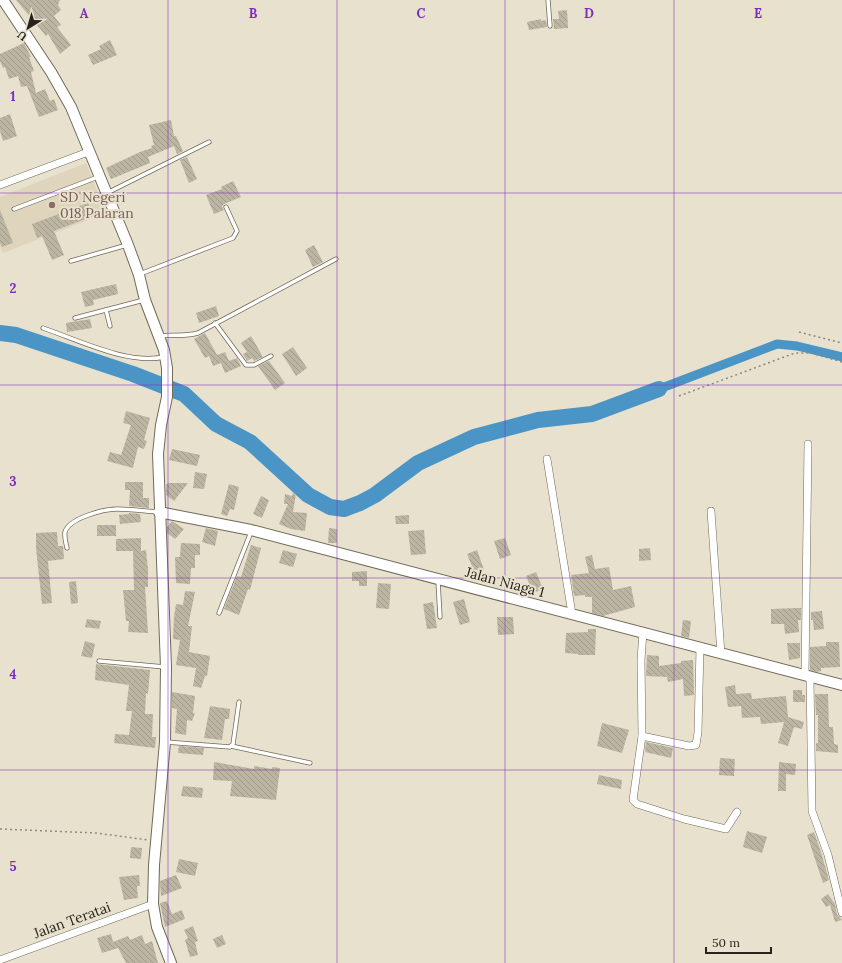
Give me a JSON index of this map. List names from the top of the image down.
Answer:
{
  "streets": {
    "street": ["Jalan Niaga 1", "Jalan Teratai"]
  },
  "places": ["SD Negeri 018 Palaran"],
  "scale_bar": "50 m",
  "north": "bottom left",
  "grid": {
    "columns": [
      "A",
      "B",
      "C",
      "D",
      "E"
    ],
    "rows": [
      "1",
      "2",
      "3",
      "4",
      "5"
    ]
  }
}
